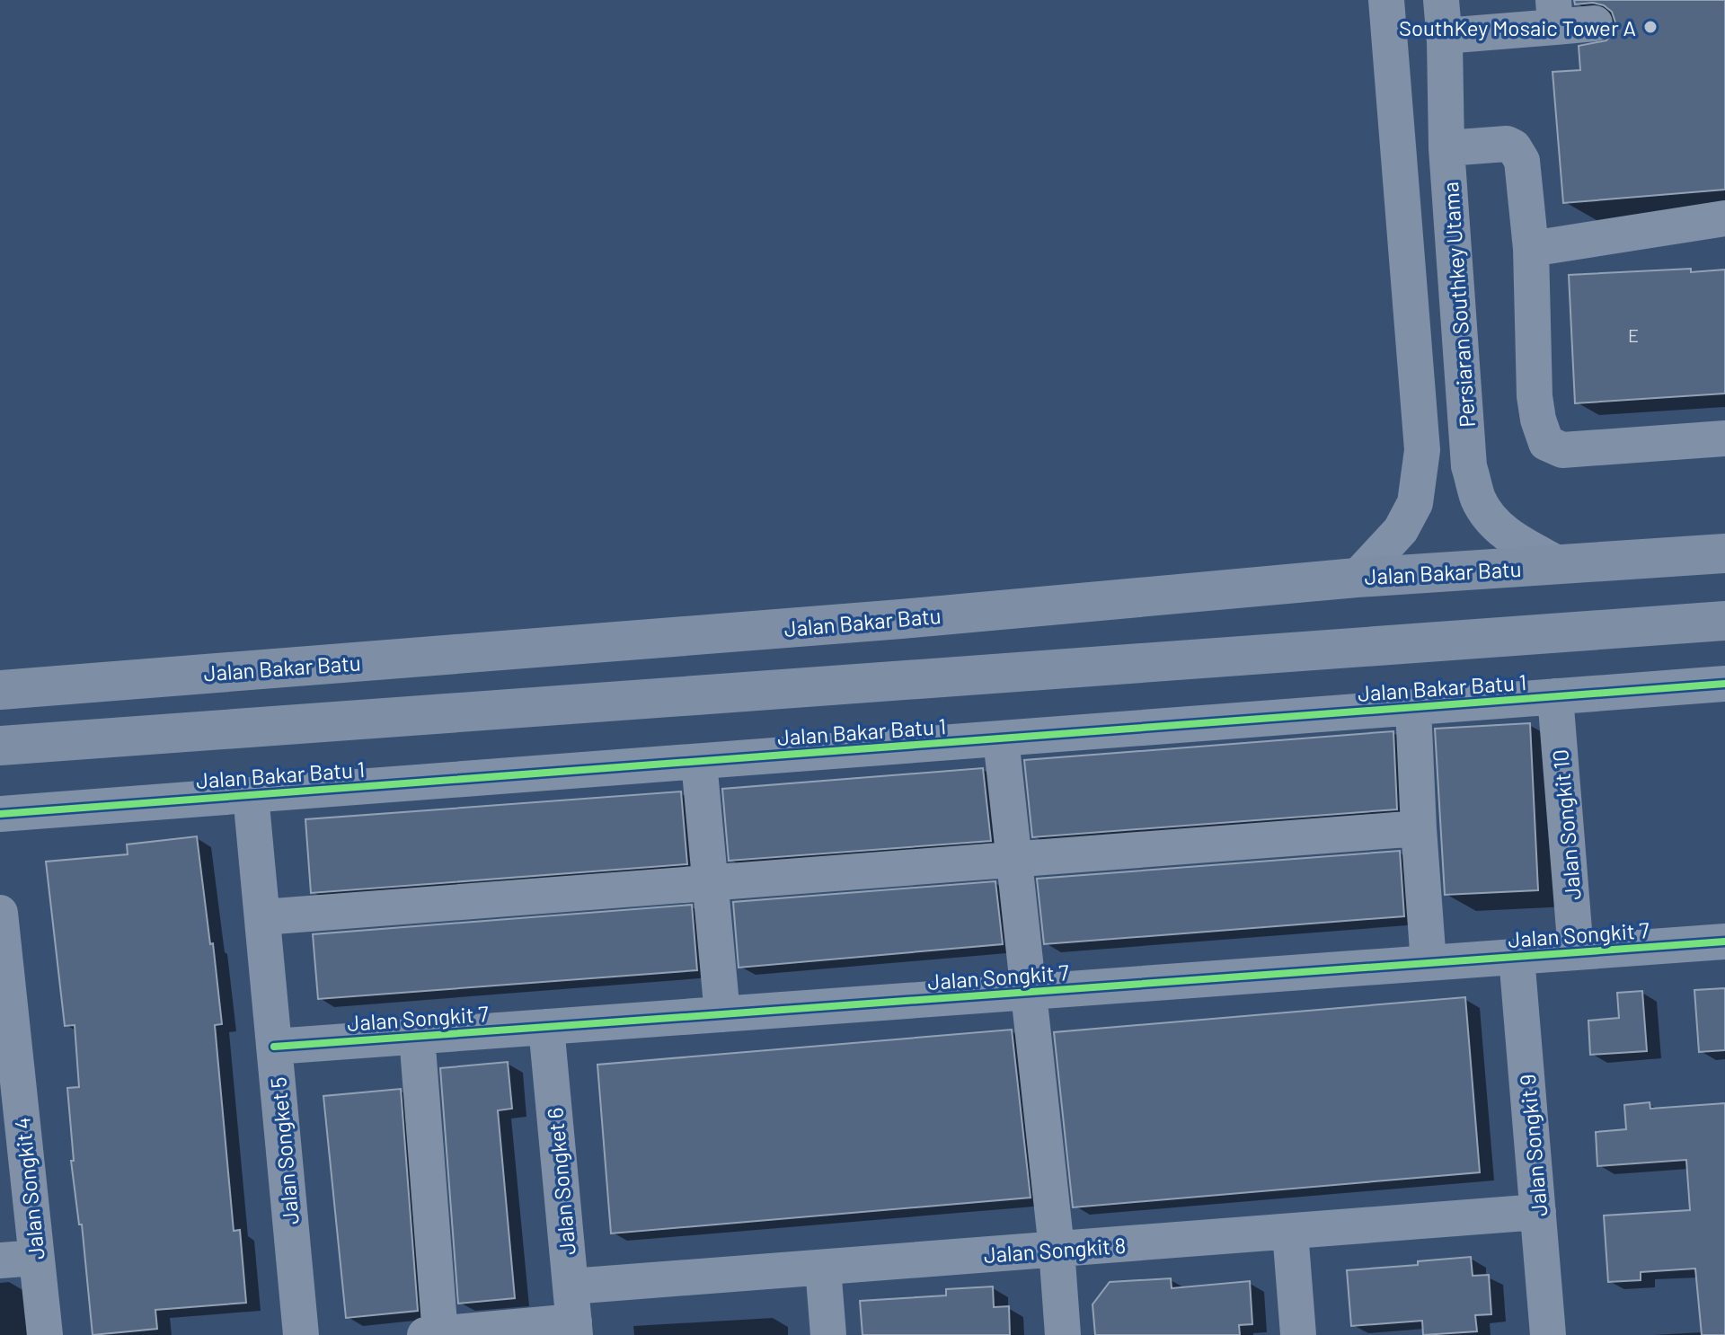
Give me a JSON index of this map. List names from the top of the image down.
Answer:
{
  "streets": {
    "main road": ["Jalan Bakar Batu"],
    "street": [
      "Persiaran Southkey Utama",
      "Jalan Bakar Batu 1",
      "Jalan Songkit 10",
      "Jalan Songkit 7",
      "Jalan Songkit 9",
      "Jalan Songket 5",
      "Jalan Songket 6",
      "Jalan Songkit 4",
      "Jalan Songkit 8"
    ]
  },
  "crossings": [
    ["Persiaran Southkey Utama", "Jalan Bakar Batu"],
    ["Jalan Bakar Batu 1", "Jalan Songkit 10"],
    ["Jalan Bakar Batu 1", "Jalan Songket 5"],
    ["Jalan Songkit 10", "Jalan Songkit 7"],
    ["Jalan Songkit 7", "Jalan Songkit 9"],
    ["Jalan Songkit 7", "Jalan Songket 5"],
    ["Jalan Songkit 7", "Jalan Songket 6"],
    ["Jalan Songkit 9", "Jalan Songkit 8"],
    ["Jalan Songket 6", "Jalan Songkit 8"]
  ],
  "places": ["SouthKey Mosaic Tower A"],
  "house_numbers": ["E"]
}
